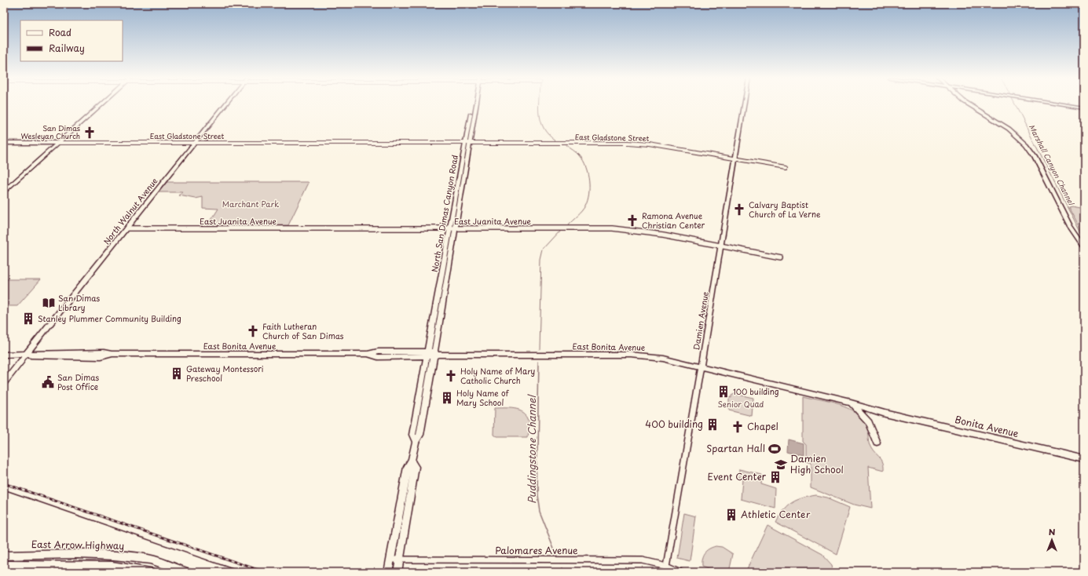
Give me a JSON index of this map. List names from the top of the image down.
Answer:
{
  "streets": {
    "main road": [
      "North Walnut Avenue",
      "North San Dimas Canyon Road",
      "Damien Avenue",
      "East Bonita Avenue",
      "Bonita Avenue",
      "East Arrow Highway"
    ],
    "street": ["East Gladstone Street", "East Juanita Avenue", "Palomares Avenue"]
  },
  "crossings": [
    ["East Gladstone Street", "North Walnut Avenue"],
    ["East Gladstone Street", "North San Dimas Canyon Road"],
    ["East Gladstone Street", "Damien Avenue"],
    ["North Walnut Avenue", "East Juanita Avenue"],
    ["North Walnut Avenue", "East Bonita Avenue"],
    ["North San Dimas Canyon Road", "East Juanita Avenue"],
    ["North San Dimas Canyon Road", "East Bonita Avenue"],
    ["North San Dimas Canyon Road", "Palomares Avenue"],
    ["East Juanita Avenue", "Damien Avenue"],
    ["Damien Avenue", "East Bonita Avenue"],
    ["Damien Avenue", "Palomares Avenue"],
    ["East Bonita Avenue", "Bonita Avenue"]
  ],
  "water": ["Marshall Canyon Channel", "Puddingstone Channel"],
  "parks": ["Marchant Park", "Senior Quad"],
  "places": {
    "church": [
      "San Dimas Wesleyan Church",
      "Calvary Baptist Church of La Verne",
      "Ramona Avenue Christian Center",
      "Faith Lutheran Church of San Dimas",
      "Holy Name of Mary Catholic Church",
      "Chapel"
    ],
    "library": ["San Dimas Library"],
    "building": [
      "Stanley Plummer Community Building",
      "Gateway Montessori Preschool",
      "100 building",
      "Holy Name of Mary School",
      "400 building",
      "Event Center",
      "Athletic Center"
    ],
    "public building": ["San Dimas Post Office"],
    "sports": ["Spartan Hall"],
    "school or university": ["Damien High School"]
  },
  "legend": ["Road", "Railway"],
  "north": "top"
}
